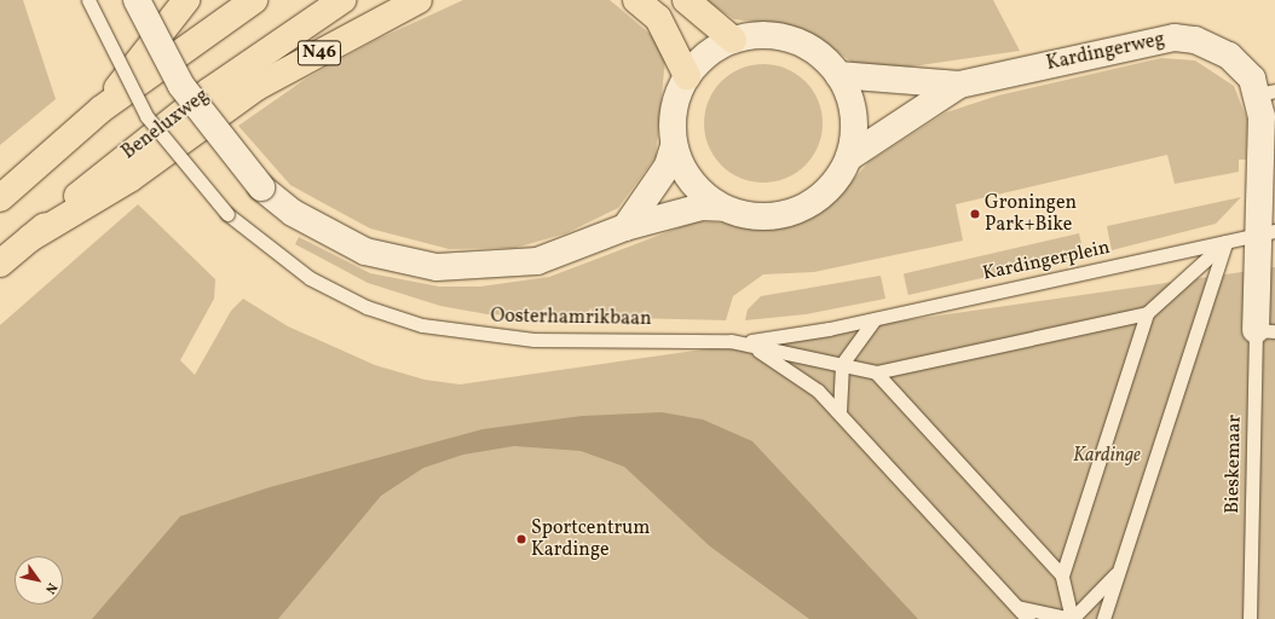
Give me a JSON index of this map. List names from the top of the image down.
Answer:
{
  "streets": {
    "highway": ["N46", "Beneluxweg"],
    "street": ["Kardingerweg"],
    "lane": ["Kardingerplein", "Oosterhamrikbaan", "Bieskemaar"]
  },
  "crossings": [
    ["Kardingerweg", "Kardingerplein"],
    ["Kardingerweg", "Bieskemaar"],
    ["N46", "Beneluxweg"],
    ["Kardingerplein", "Oosterhamrikbaan"]
  ],
  "parks": ["Kardinge"],
  "places": ["Groningen Park+Bike", "Sportcentrum Kardinge"],
  "north": "bottom right"
}
